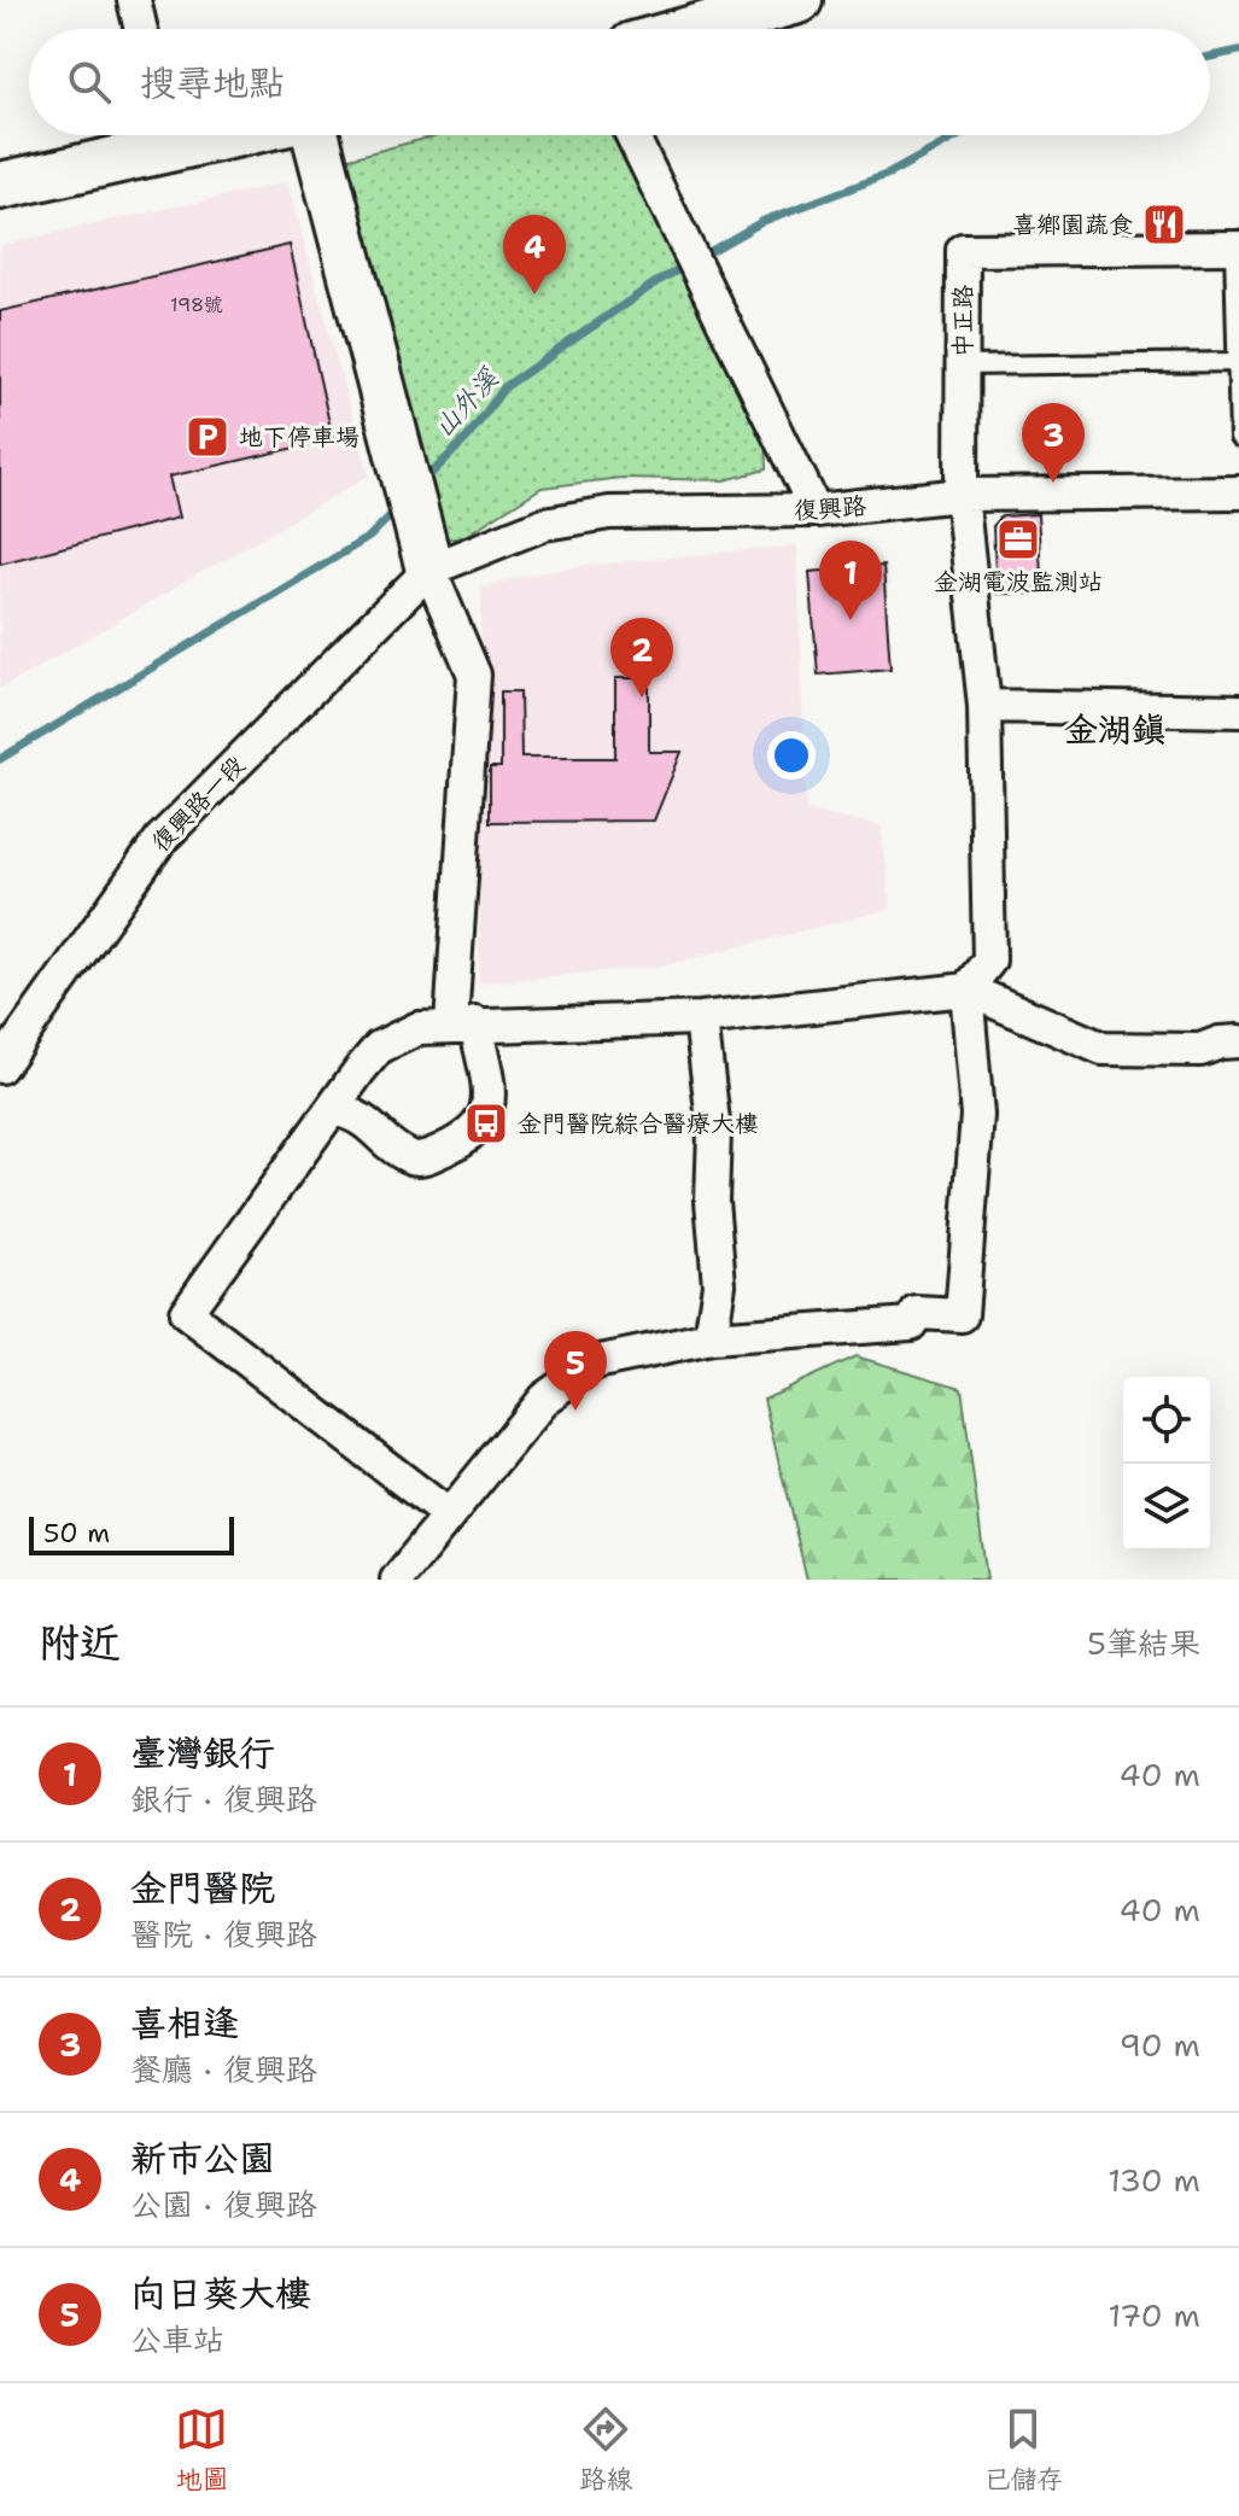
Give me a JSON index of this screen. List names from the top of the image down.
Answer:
{
  "streets": {
    "street": ["中正路", "復興路", "復興路一段"]
  },
  "crossings": [
    ["中正路", "復興路"],
    ["復興路", "復興路一段"]
  ],
  "districts": ["金湖鎮"],
  "water": ["山外溪"],
  "places": {
    "restaurant": ["喜鄉園蔬食"],
    "parking": ["地下停車場"],
    "office": ["金湖電波監測站"],
    "bus stop": ["金門醫院綜合醫療大樓"]
  },
  "house_numbers": ["198號"],
  "scale_bar": "50 m",
  "page": {
    "search": "搜尋地點",
    "pins": [
      "4",
      "3",
      "1",
      "2",
      "5"
    ],
    "scale": "50 m",
    "heading": ["附近", "5筆結果"],
    "list": [
      {
        "mark": "1",
        "name": "臺灣銀行",
        "note": "銀行 · 復興路",
        "value": "40 m"
      },
      {
        "mark": "2",
        "name": "金門醫院",
        "note": "醫院 · 復興路",
        "value": "40 m"
      },
      {
        "mark": "3",
        "name": "喜相逢",
        "note": "餐廳 · 復興路",
        "value": "90 m"
      },
      {
        "mark": "4",
        "name": "新市公園",
        "note": "公園 · 復興路",
        "value": "130 m"
      },
      {
        "mark": "5",
        "name": "向日葵大樓",
        "note": "公車站",
        "value": "170 m"
      }
    ],
    "nav": ["地圖", "路線", "已儲存"]
  }
}
